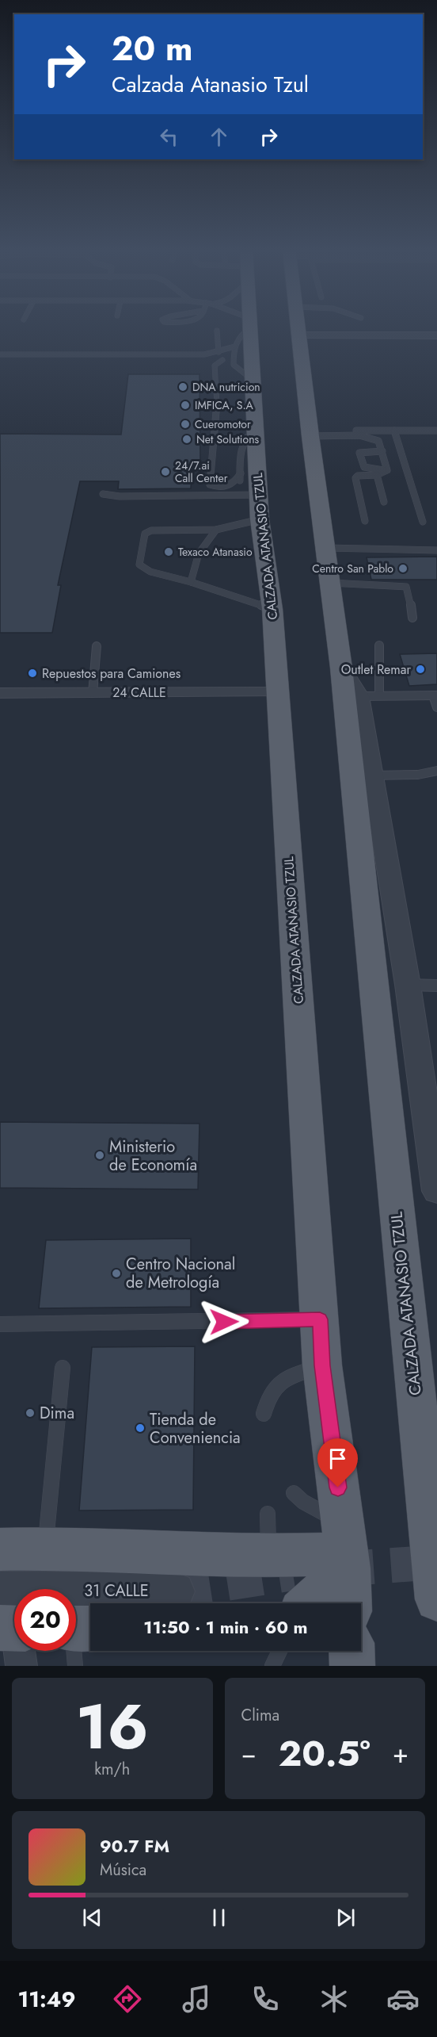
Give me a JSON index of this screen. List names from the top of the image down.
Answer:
{
  "streets": {
    "main road": ["CALZADA ATANASIO TZUL"],
    "street": ["24 CALLE", "31 CALLE"]
  },
  "crossings": [
    ["CALZADA ATANASIO TZUL", "24 CALLE"]
  ],
  "places": [
    "DNA nutricion",
    "IMFICA, S.A",
    "Cueromotor",
    "Net Solutions",
    "24/7.ai Call Center",
    "Texaco Atanasio",
    "Centro San Pablo",
    "Outlet Remar",
    "Repuestos para Camiones",
    "Ministerio de Economía",
    "Centro Nacional de Metrología",
    "Dima",
    "Tienda de Conveniencia"
  ],
  "page": {
    "turn": ["20 m", "Calzada Atanasio Tzul"],
    "limit": "20",
    "trip": "11:50 · 1 min · 60 m",
    "tile": [
      ["16", "km/h"],
      "Clima"
    ],
    "heat": ["−", "20.5°", "+"],
    "song": ["90.7 FM", "Música"],
    "tabs": "11:49"
  }
}
